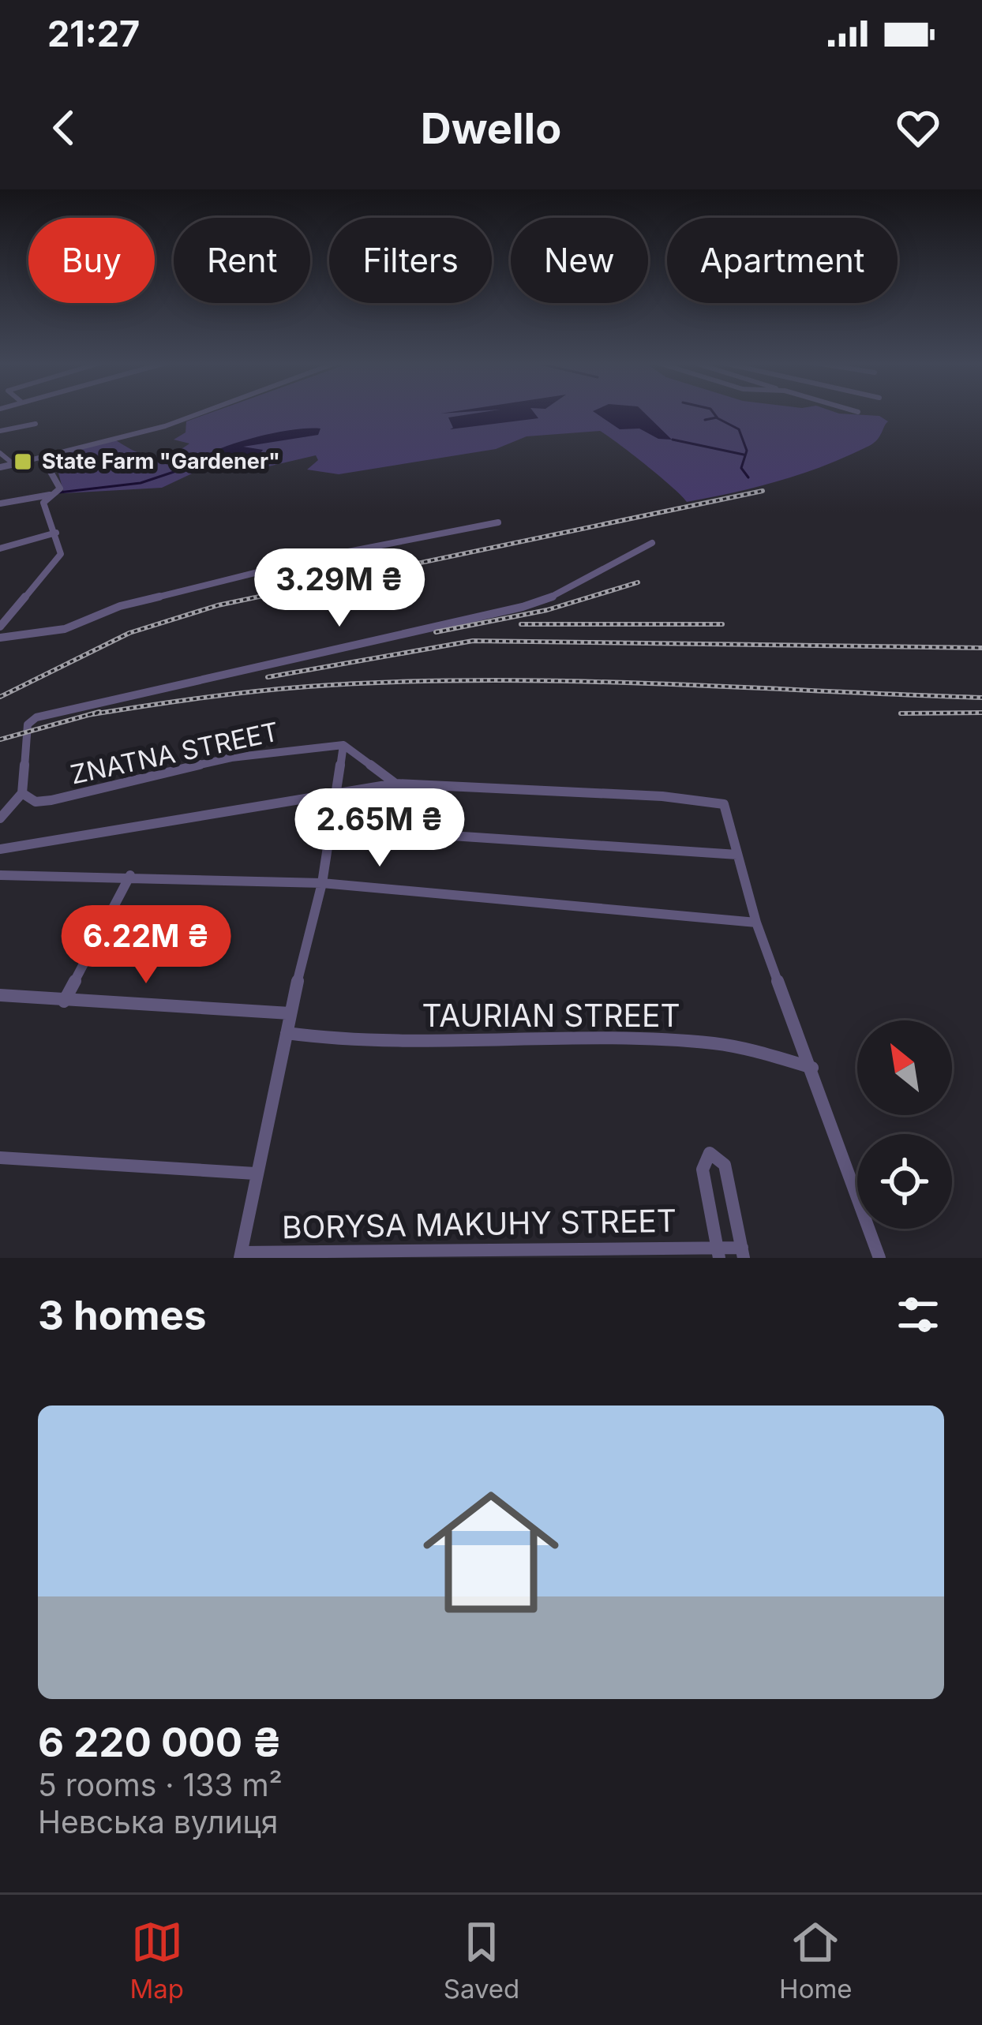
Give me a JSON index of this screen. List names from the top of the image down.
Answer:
{
  "streets": {
    "street": ["ZNATNA STREET", "TAURIAN STREET", "BORYSA MAKUHY STREET"]
  },
  "places": {
    "transit": ["State Farm \"Gardener\""]
  },
  "north": "top left",
  "page": {
    "status": "21:27",
    "header": "Dwello",
    "chip": [
      "Buy",
      "Rent",
      "Filters",
      "New",
      "Apartment"
    ],
    "price": ["3.29M ₴", "2.65M ₴", "6.22M ₴"],
    "heading": "3 homes",
    "list": [
      {
        "name": "6 220 000 ₴",
        "note": "5 rooms · 133 m² · Невська вулиця"
      }
    ],
    "tabs": ["Map", "Saved", "Home"]
  }
}
